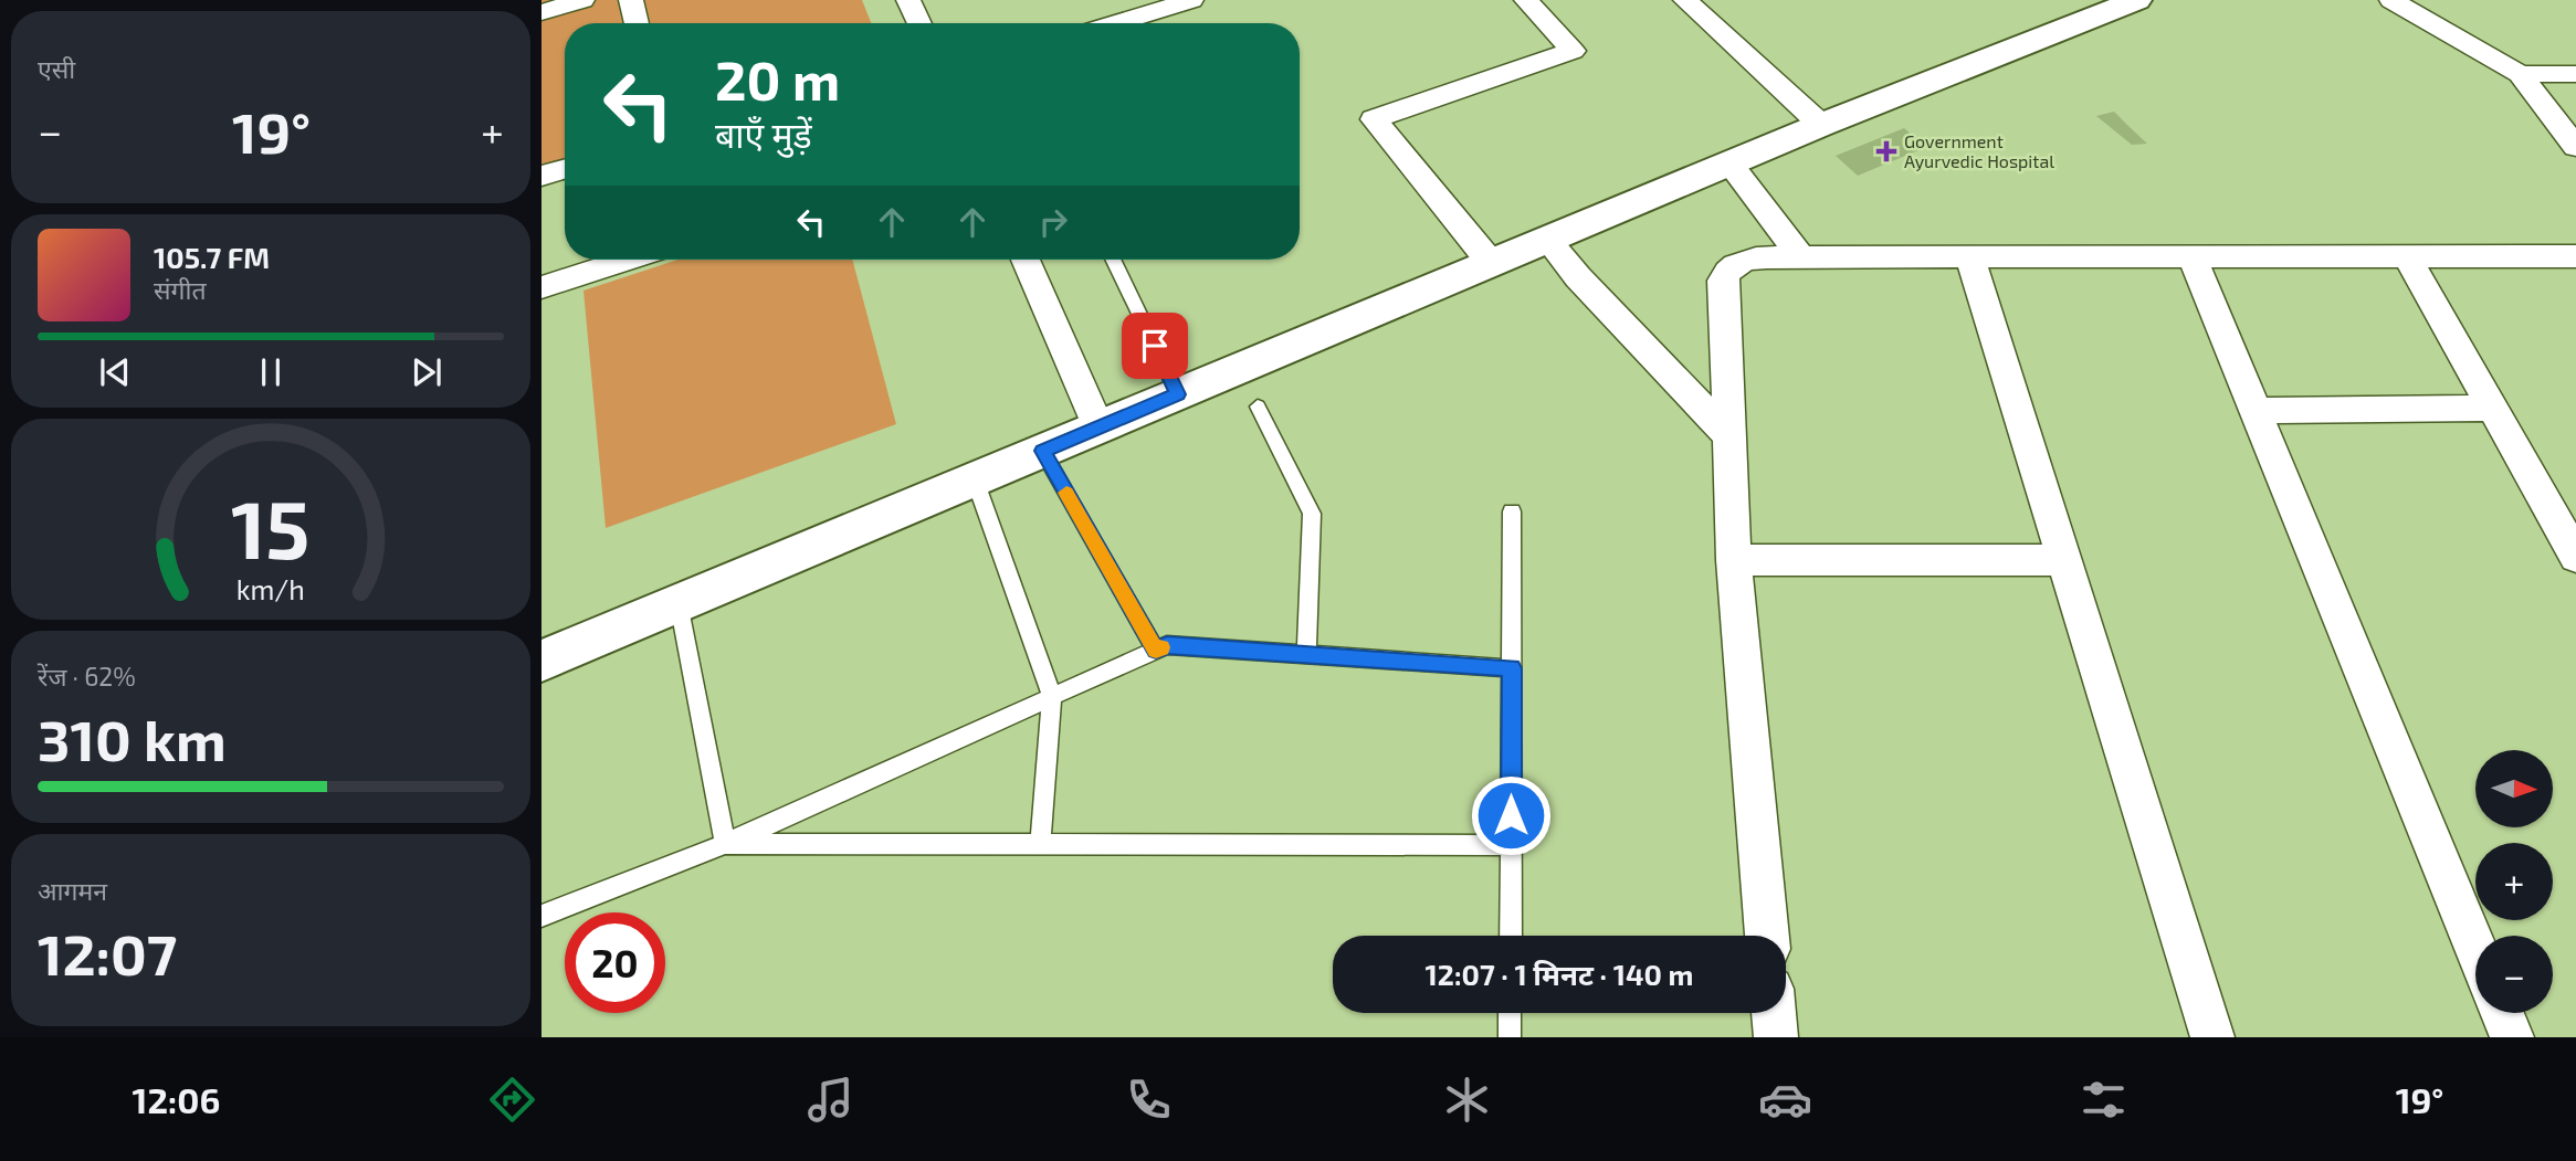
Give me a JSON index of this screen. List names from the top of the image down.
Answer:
{
  "places": {
    "health": ["Government Ayurvedic Hospital"]
  },
  "north": "right",
  "page": {
    "tile": [
      "एसी",
      ["रेंज · 62%", "310 km"],
      ["आगमन", "12:07"]
    ],
    "turn": ["20 m", "बाएँ मुड़ें"],
    "heat": ["−", "19°", "+"],
    "song": ["105.7 FM", "संगीत"],
    "map_buttons": ["+", "−"],
    "limit": "20",
    "trip": "12:07 · 1 मिनट · 140 m",
    "tabs": ["12:06", "19°"],
    "gauge": ["15", "km/h"]
  }
}
